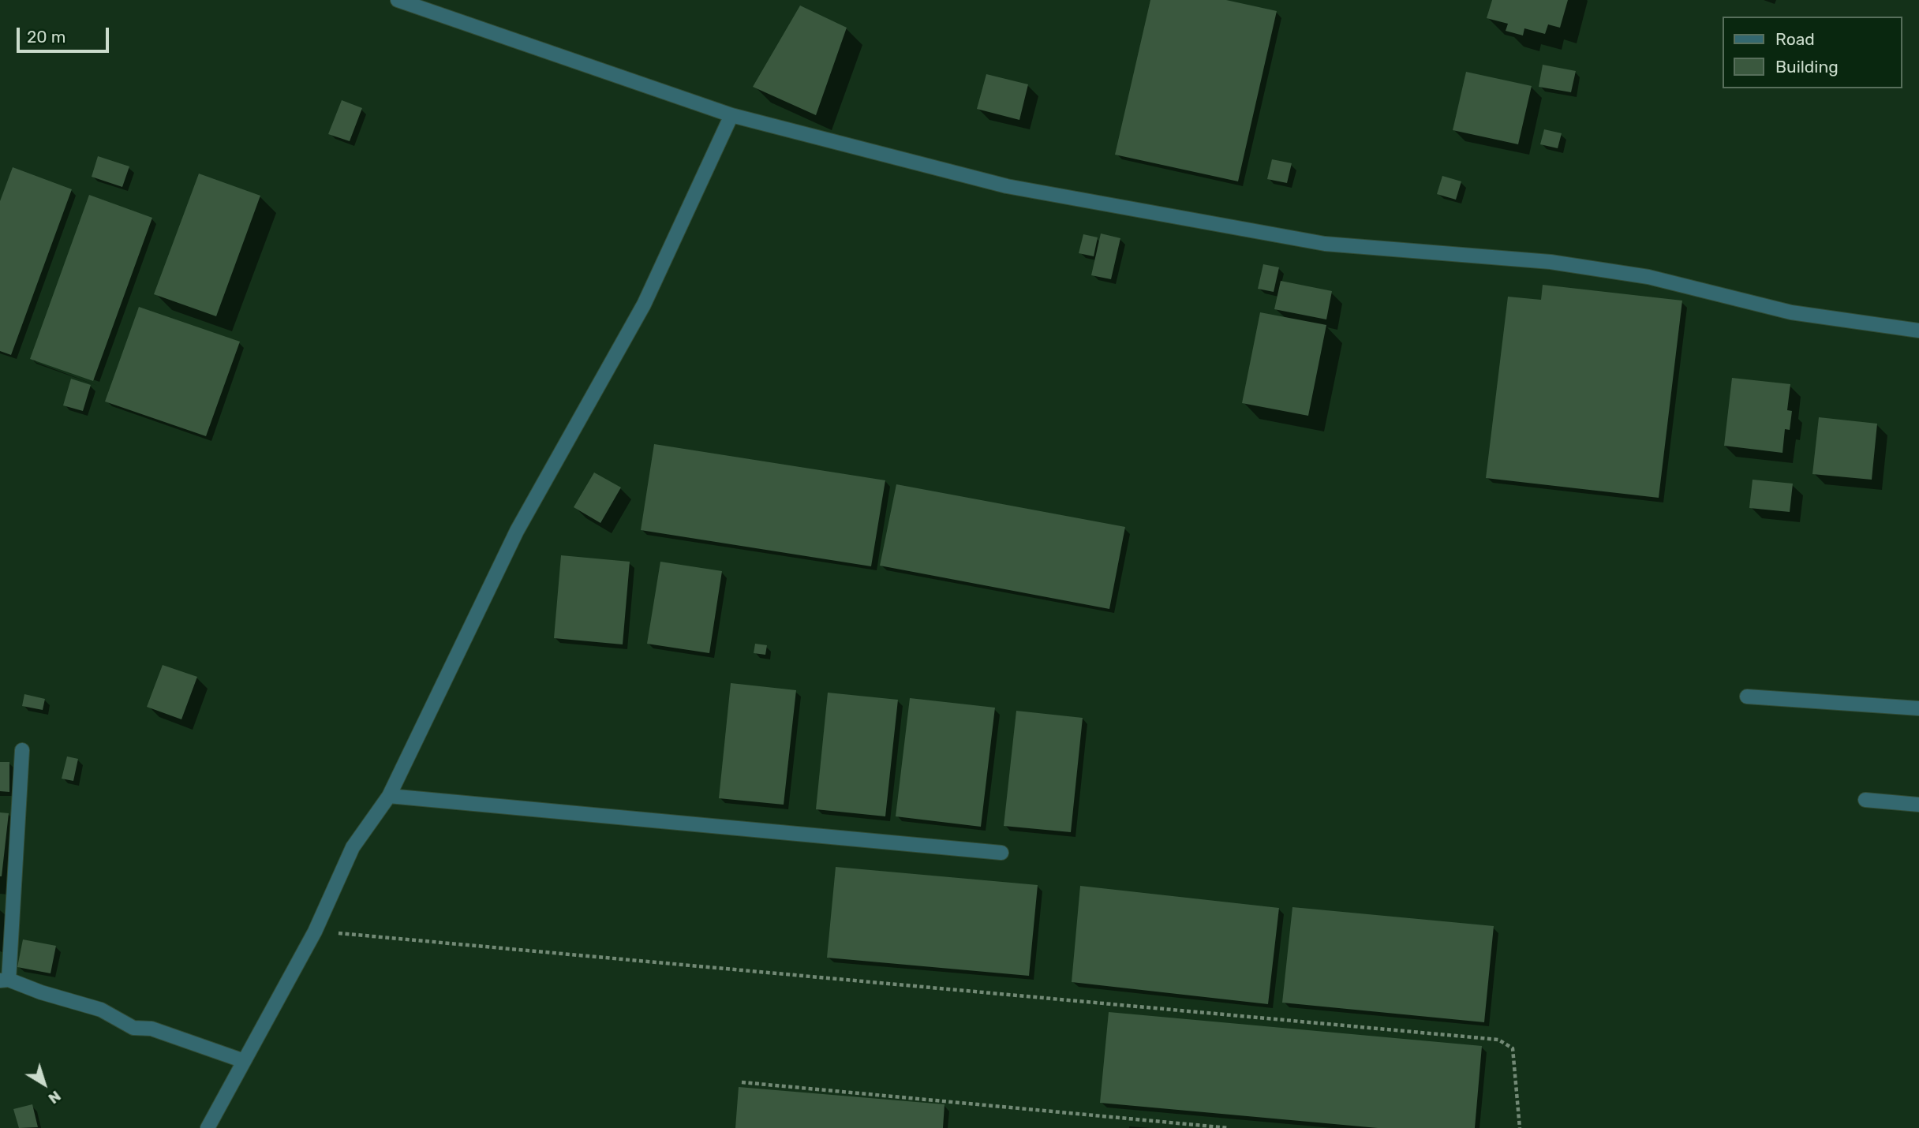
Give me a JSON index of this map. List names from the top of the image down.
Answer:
{
  "legend": ["Road", "Building"],
  "scale_bar": "20 m",
  "north": "bottom right"
}
